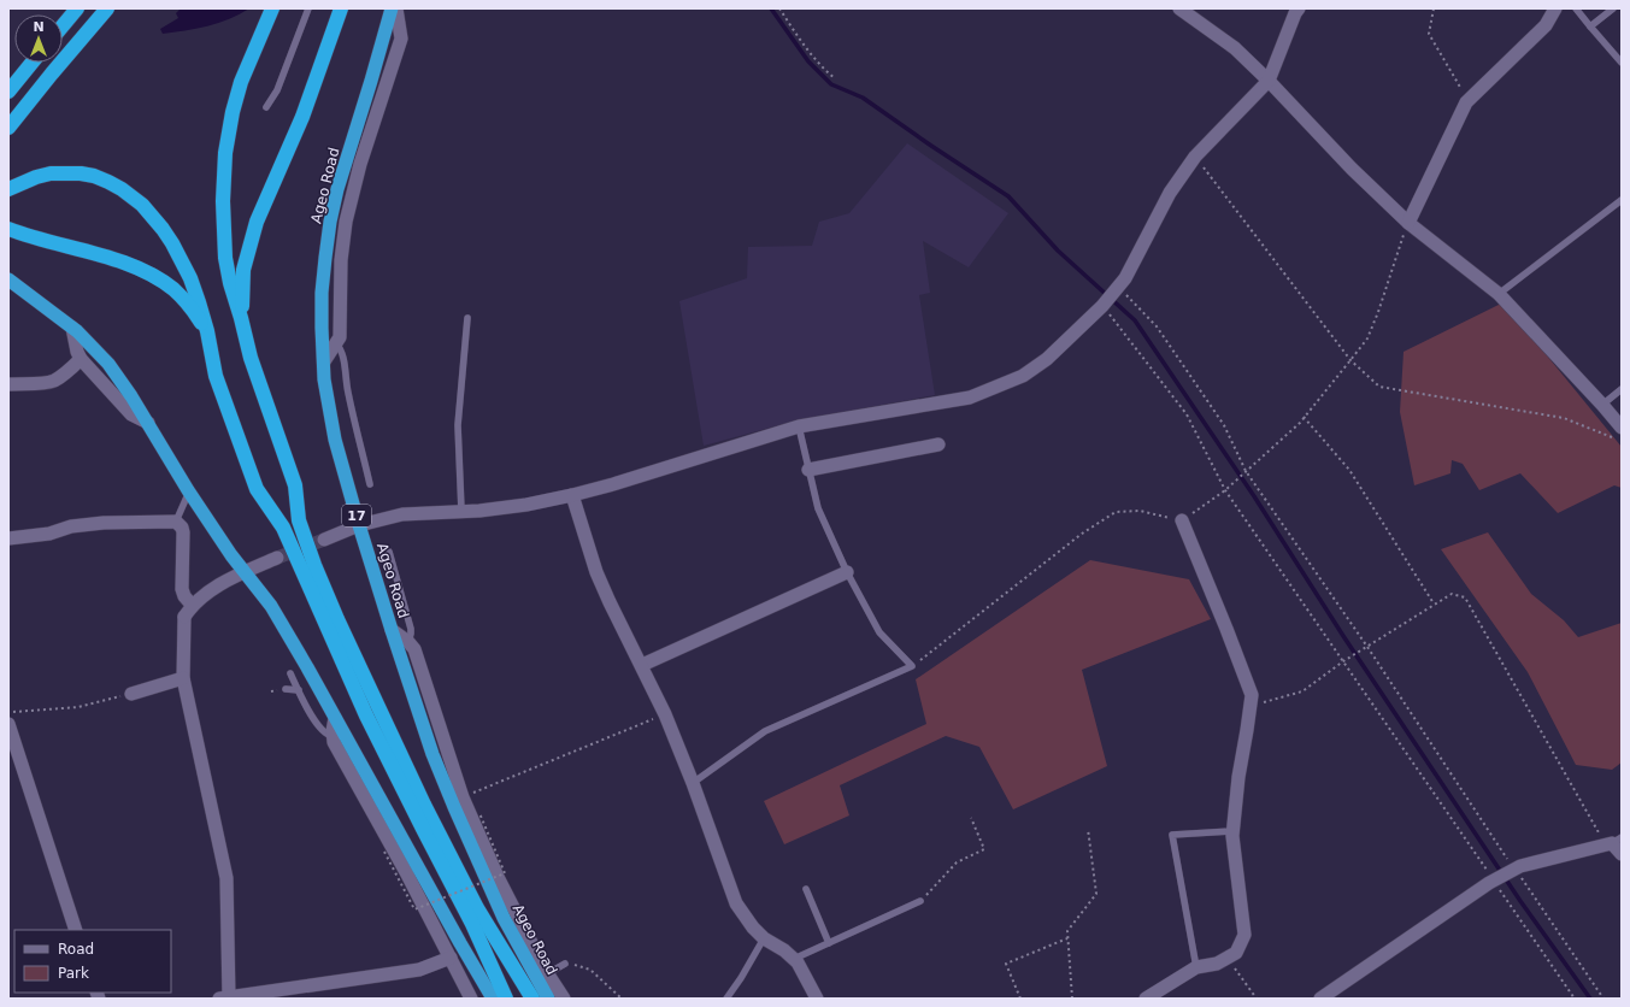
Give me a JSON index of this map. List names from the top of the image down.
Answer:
{
  "streets": {
    "highway": ["Ageo Road", "17"]
  },
  "legend": ["Road", "Park"],
  "north": "top"
}
